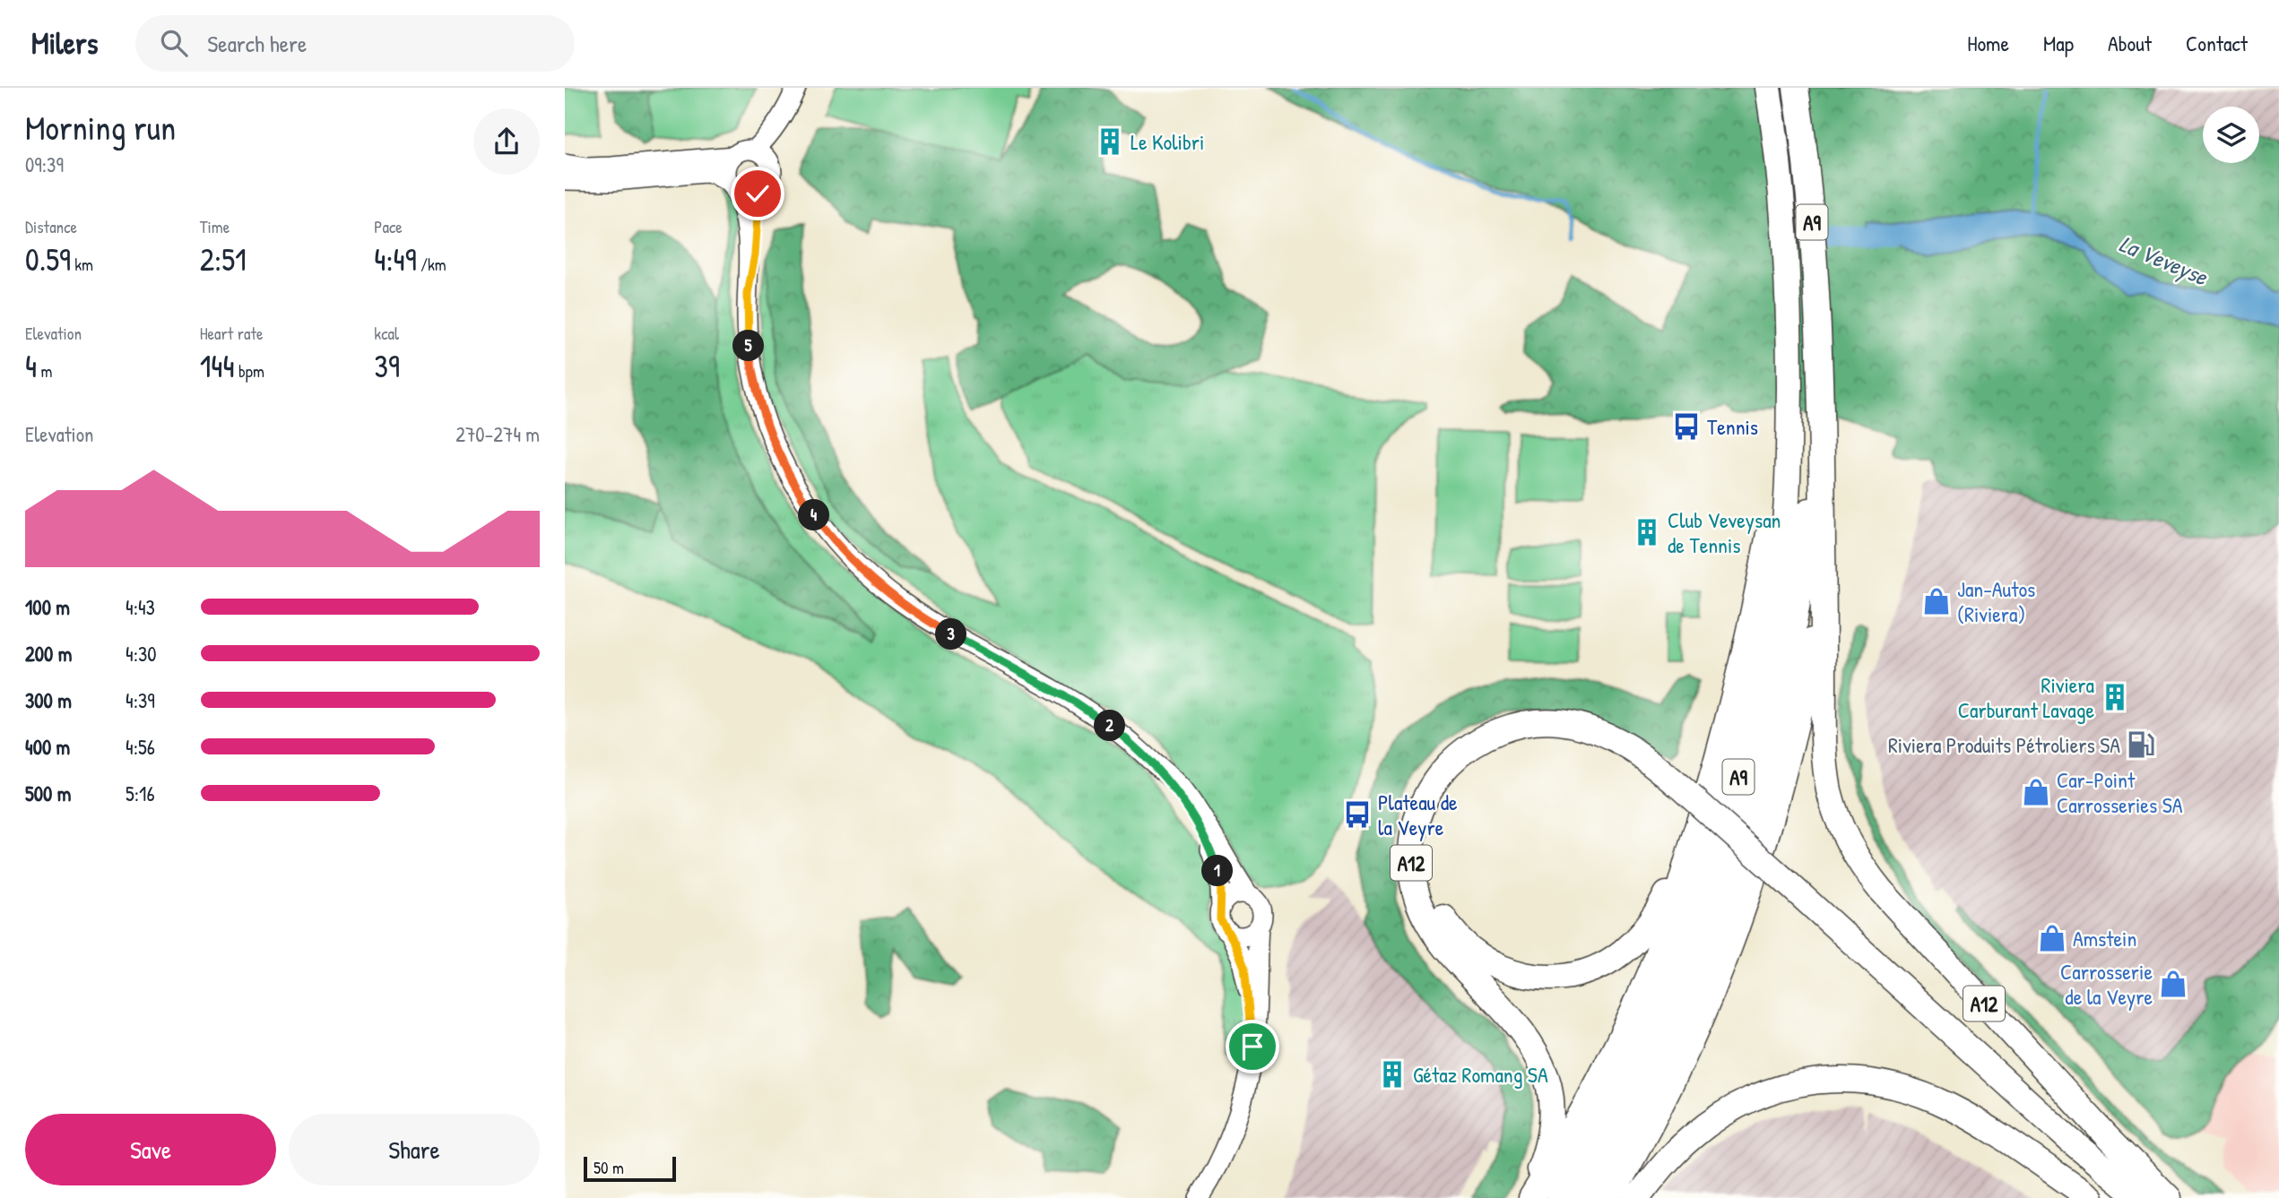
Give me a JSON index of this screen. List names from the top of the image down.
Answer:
{
  "streets": {
    "highway": ["A9", "A12"]
  },
  "crossings": [
    ["A9", "A12"]
  ],
  "water": ["La Veveyse"],
  "places": {
    "building": [
      "Le Kolibri",
      "Club Veveysan de Tennis",
      "Riviera Carburant Lavage",
      "Gétaz Romang SA"
    ],
    "bus stop": ["Tennis", "Plateau de la Veyre"],
    "shop": [
      "Jan-Autos (Riviera)",
      "Car-Point Carrosseries SA",
      "Amstein",
      "Carrosserie de la Veyre"
    ],
    "fuel station": ["Riviera Produits Pétroliers SA"]
  },
  "scale_bar": "50 m",
  "page": {
    "header": "Milers",
    "search": "Search here",
    "nav": [
      "Home",
      "Map",
      "About",
      "Contact"
    ],
    "heading": ["Morning run", "09:39"],
    "stats": [
      ["Distance", "0.59 km"],
      ["Time", "2:51"],
      ["Pace", "4:49 /km"],
      ["Elevation", "4 m"],
      ["Heart rate", "144 bpm"],
      ["kcal", "39"]
    ],
    "pins": [
      "5",
      "4",
      "3",
      "2",
      "1"
    ],
    "chart": ["Elevation", "270–274 m"],
    "list": [
      {
        "name": "100 m",
        "note": "4:43"
      },
      {
        "name": "200 m",
        "note": "4:30"
      },
      {
        "name": "300 m",
        "note": "4:39"
      },
      {
        "name": "400 m",
        "note": "4:56"
      },
      {
        "name": "500 m",
        "note": "5:16"
      }
    ],
    "buttons": ["Save", "Share"],
    "scale": "50 m"
  }
}
